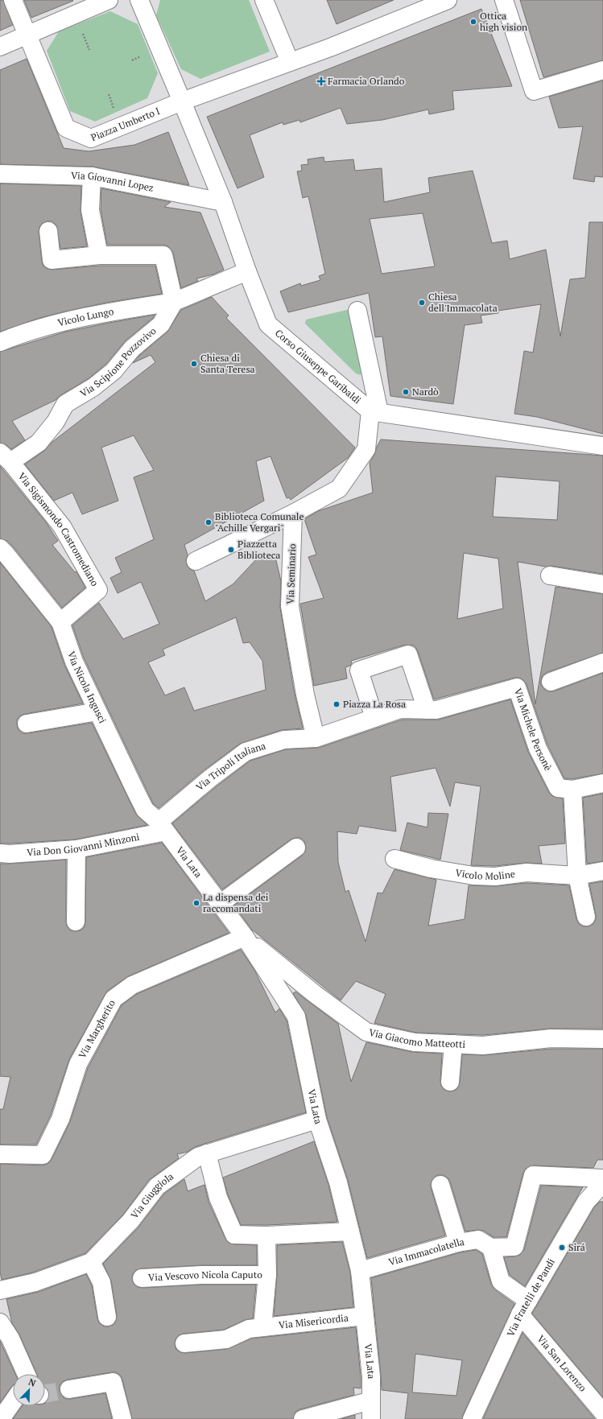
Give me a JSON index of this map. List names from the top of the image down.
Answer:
{
  "streets": {
    "street": [
      "Piazza Umberto I",
      "Via Giovanni Lopez",
      "Vicolo Lungo",
      "Via Scipione Pozzovivo",
      "Corso Giuseppe Garibaldi",
      "Via Sigismondo Castromediano",
      "Via Seminario",
      "Via Nicola Ingusci",
      "Via Michele Personè",
      "Via Tripoli Italiana",
      "Via Don Giovanni Minzoni",
      "Via Lata",
      "Vicolo Moline",
      "Via Margherito",
      "Via Giacomo Matteotti",
      "Via Giuggiola",
      "Via Immacolatella",
      "Via Vescovo Nicola Caputo",
      "Via Fratelli de Pandi",
      "Via Misericordia",
      "Via San Lorenzo"
    ]
  },
  "crossings": [
    ["Piazza Umberto I", "Corso Giuseppe Garibaldi"],
    ["Via Giovanni Lopez", "Corso Giuseppe Garibaldi"],
    ["Vicolo Lungo", "Via Scipione Pozzovivo"],
    ["Via Scipione Pozzovivo", "Via Sigismondo Castromediano"],
    ["Via Sigismondo Castromediano", "Via Nicola Ingusci"],
    ["Via Seminario", "Via Tripoli Italiana"],
    ["Via Nicola Ingusci", "Via Tripoli Italiana"],
    ["Via Nicola Ingusci", "Via Don Giovanni Minzoni"],
    ["Via Nicola Ingusci", "Via Lata"],
    ["Via Tripoli Italiana", "Via Don Giovanni Minzoni"],
    ["Via Tripoli Italiana", "Via Lata"],
    ["Via Don Giovanni Minzoni", "Via Lata"],
    ["Via Lata", "Via Margherito"],
    ["Via Lata", "Via Giacomo Matteotti"],
    ["Via Lata", "Via Giuggiola"],
    ["Via Lata", "Via Immacolatella"],
    ["Via Lata", "Via Misericordia"],
    ["Via Margherito", "Via Giacomo Matteotti"],
    ["Via Fratelli de Pandi", "Via San Lorenzo"]
  ],
  "places": {
    "other": [
      "Ottica high vision",
      "Chiesa dell'Immacolata",
      "Chiesa di Santa Teresa",
      "Nardò",
      "Biblioteca Comunale \"Achille Vergari\"",
      "Piazzetta Biblioteca",
      "Piazza La Rosa",
      "La dispensa dei raccomandati",
      "Sirá"
    ],
    "health": ["Farmacia Orlando"]
  },
  "north": "top right"
}
